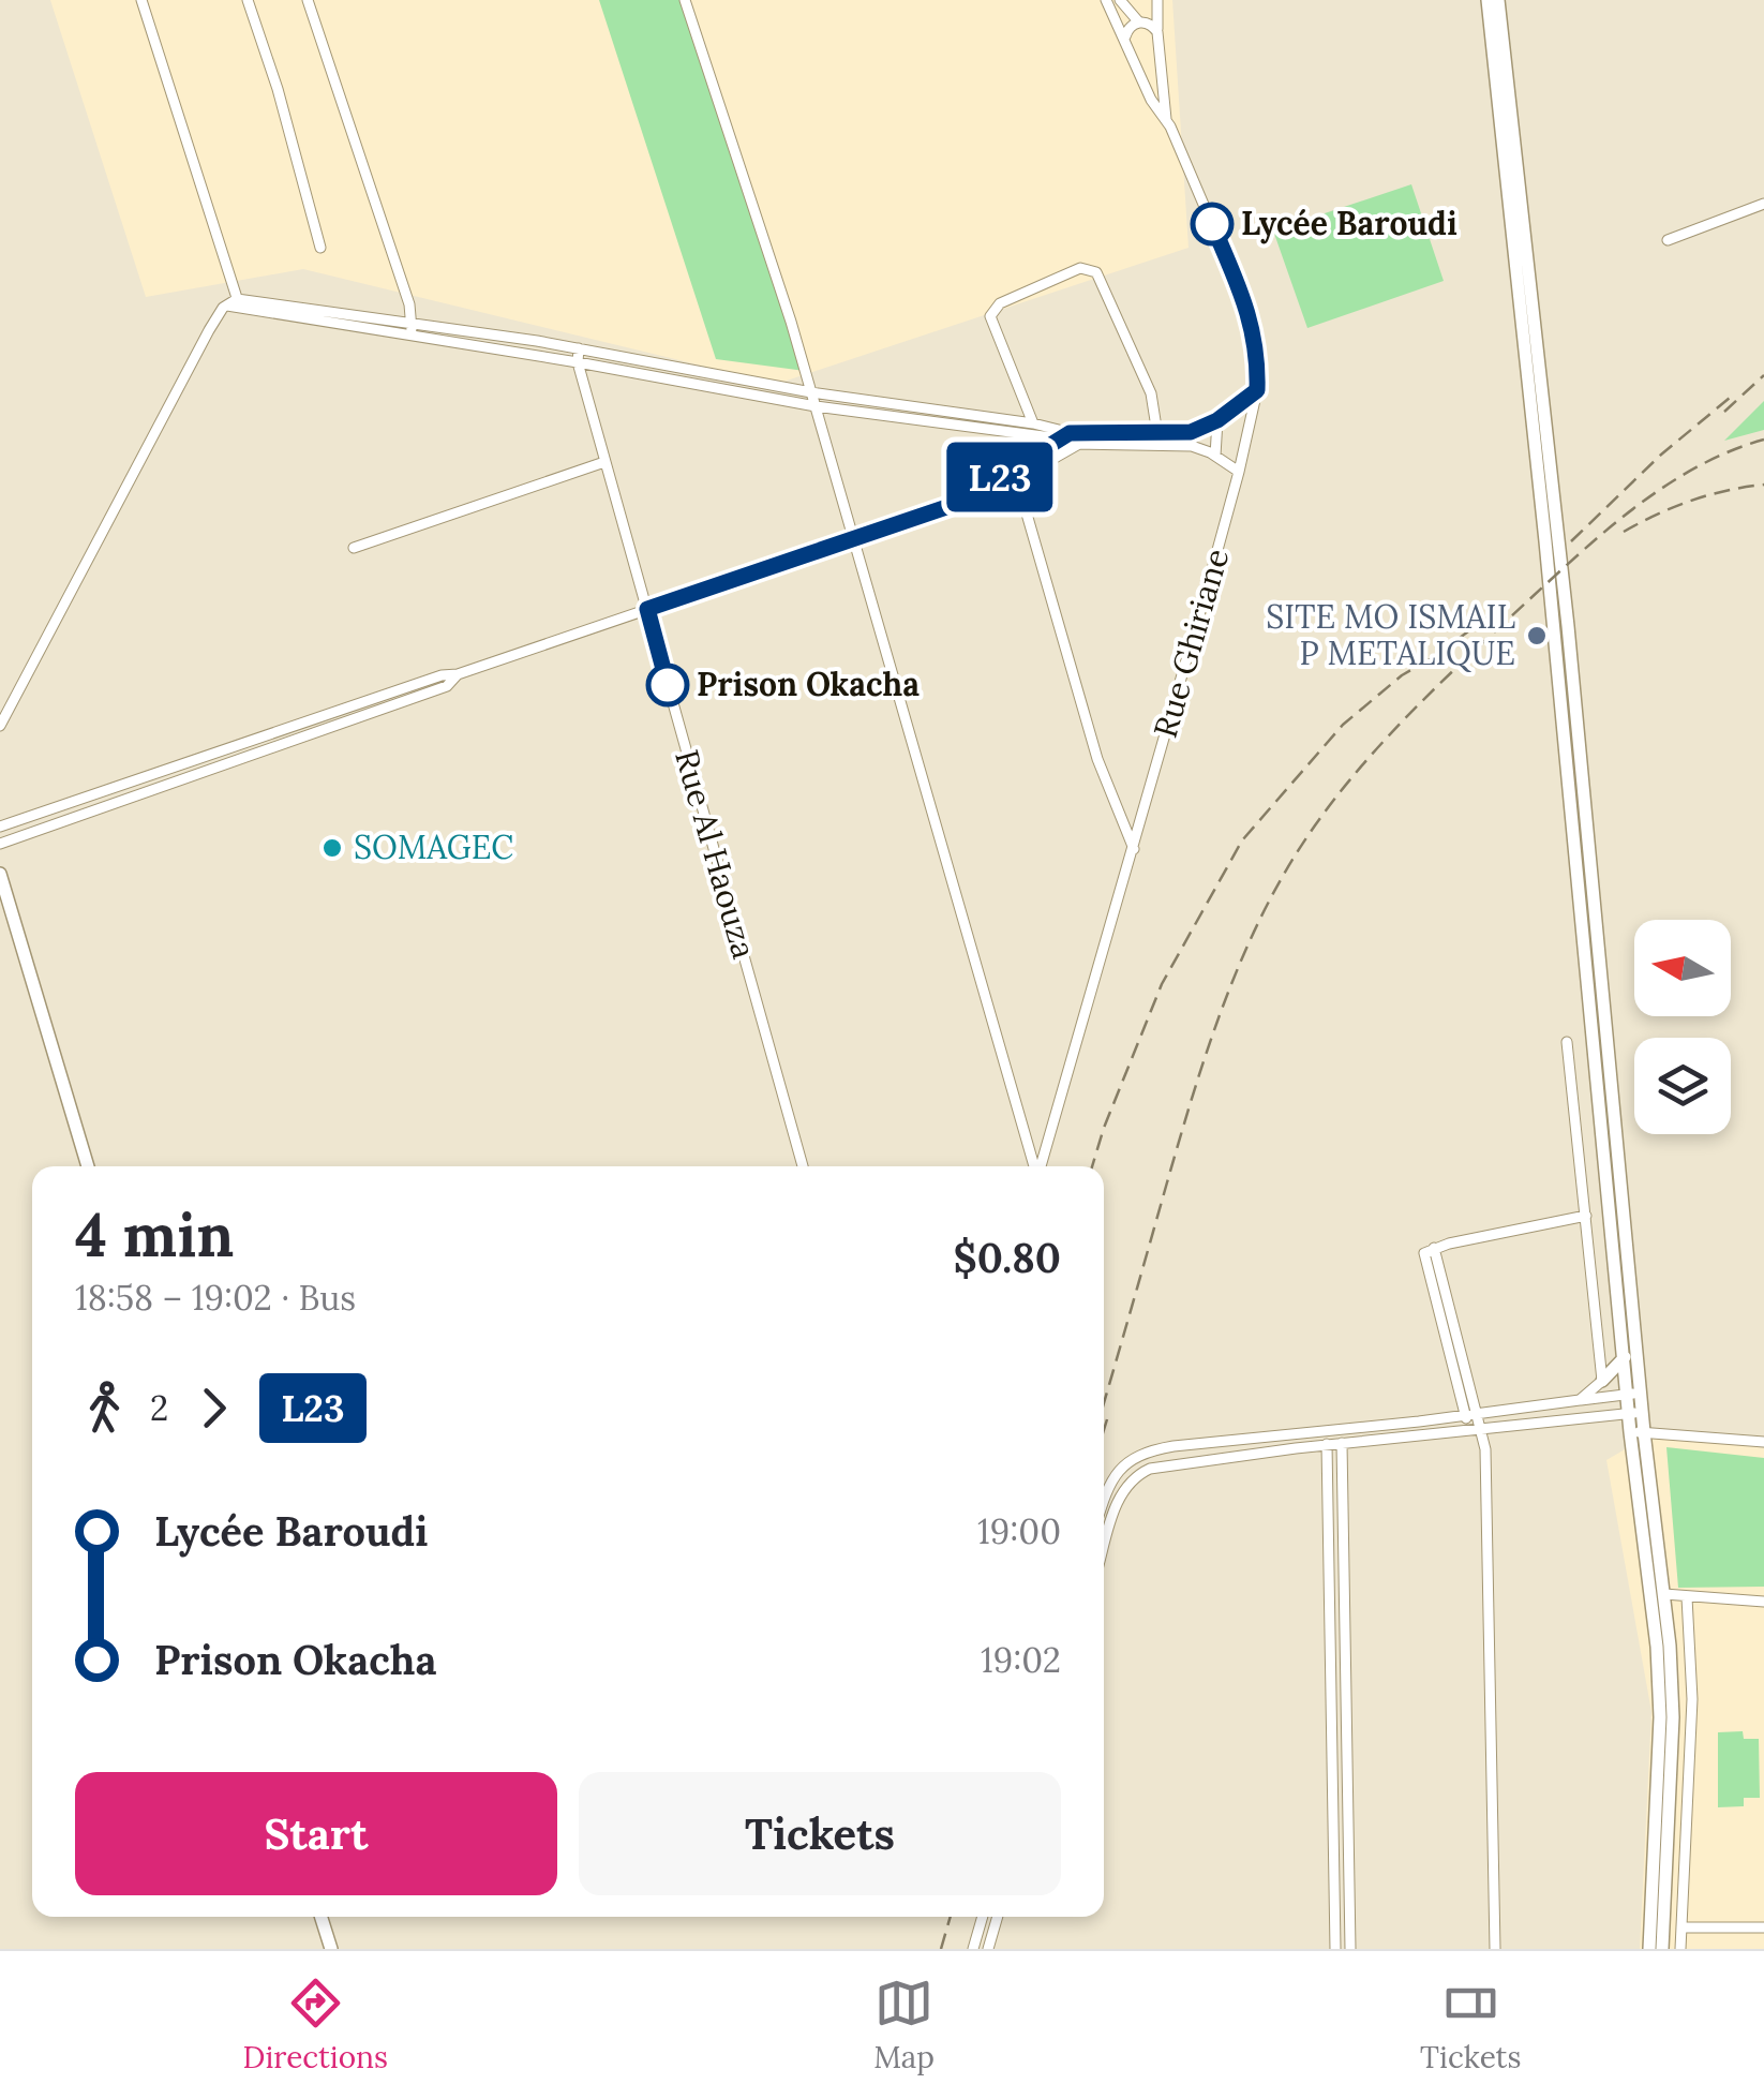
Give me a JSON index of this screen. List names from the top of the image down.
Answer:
{
  "streets": {
    "street": ["Rue Ghiriane", "Rue Al Haouza"]
  },
  "places": [
    "Lycée Baroudi",
    "SITE MO ISMAIL P METALIQUE",
    "Prison Okacha",
    "SOMAGEC"
  ],
  "lines": ["bus line L23"],
  "north": "left",
  "page": {
    "on_map": "L23",
    "heading": ["4 min", "18:58 – 19:02 · Bus", "$0.80"],
    "legs": ["2", "L23"],
    "list": [
      {
        "name": "Lycée Baroudi",
        "value": "19:00"
      },
      {
        "name": "Prison Okacha",
        "value": "19:02"
      }
    ],
    "buttons": ["Start", "Tickets"],
    "tabs": ["Directions", "Map", "Tickets"]
  }
}
